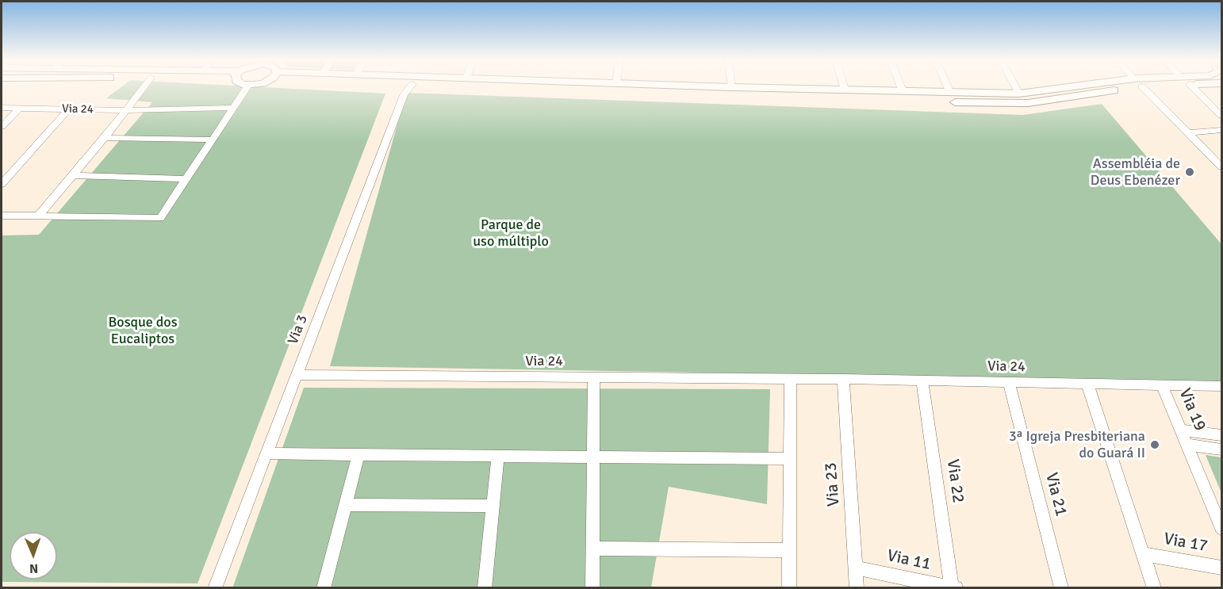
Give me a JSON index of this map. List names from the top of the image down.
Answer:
{
  "streets": {
    "street": [
      "Via 24",
      "Via 3",
      "Via 19",
      "Via 22",
      "Via 23",
      "Via 21",
      "Via 17",
      "Via 11"
    ]
  },
  "crossings": [
    ["Via 24", "Via 3"],
    ["Via 24", "Via 19"],
    ["Via 24", "Via 22"],
    ["Via 24", "Via 23"],
    ["Via 24", "Via 21"],
    ["Via 22", "Via 11"],
    ["Via 23", "Via 11"]
  ],
  "parks": ["Parque de uso múltiplo", "Bosque dos Eucaliptos"],
  "places": ["Assembléia de Deus Ebenézer", "3ª Igreja Presbiteriana do Guará II"],
  "north": "bottom"
}
